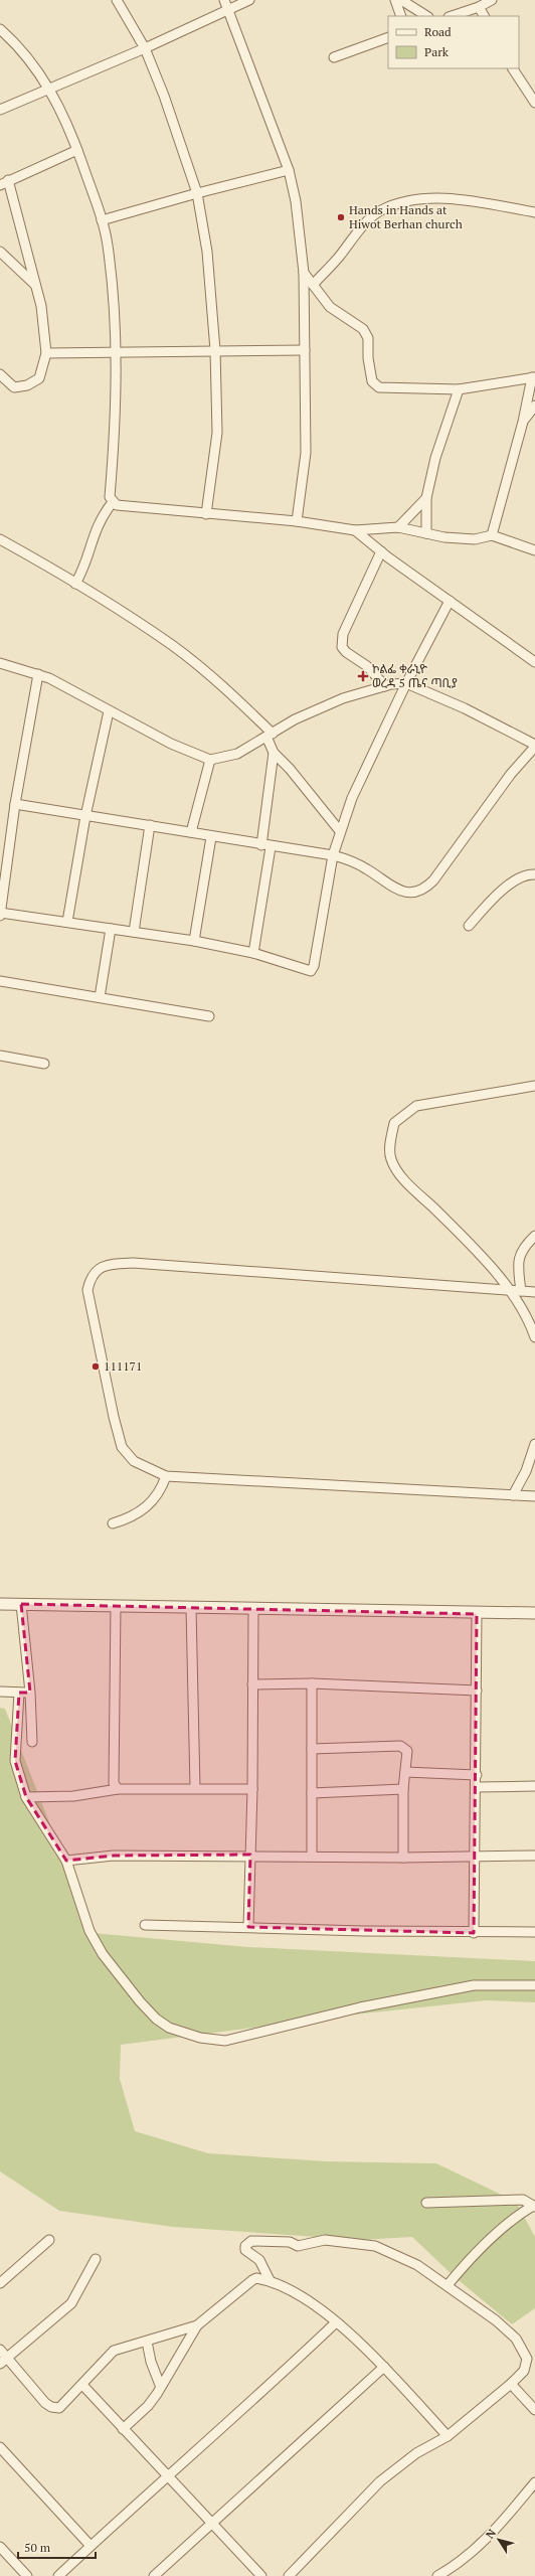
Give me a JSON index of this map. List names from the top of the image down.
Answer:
{
  "places": {
    "other": ["Hands in Hands at Hiwot Berhan church", "111171"],
    "health": ["ኮልፌ ቀራኒዮ ወረዳ 5 ጤና ጣቢያ"]
  },
  "legend": ["Road", "Park"],
  "scale_bar": "50 m",
  "north": "top left"
}
